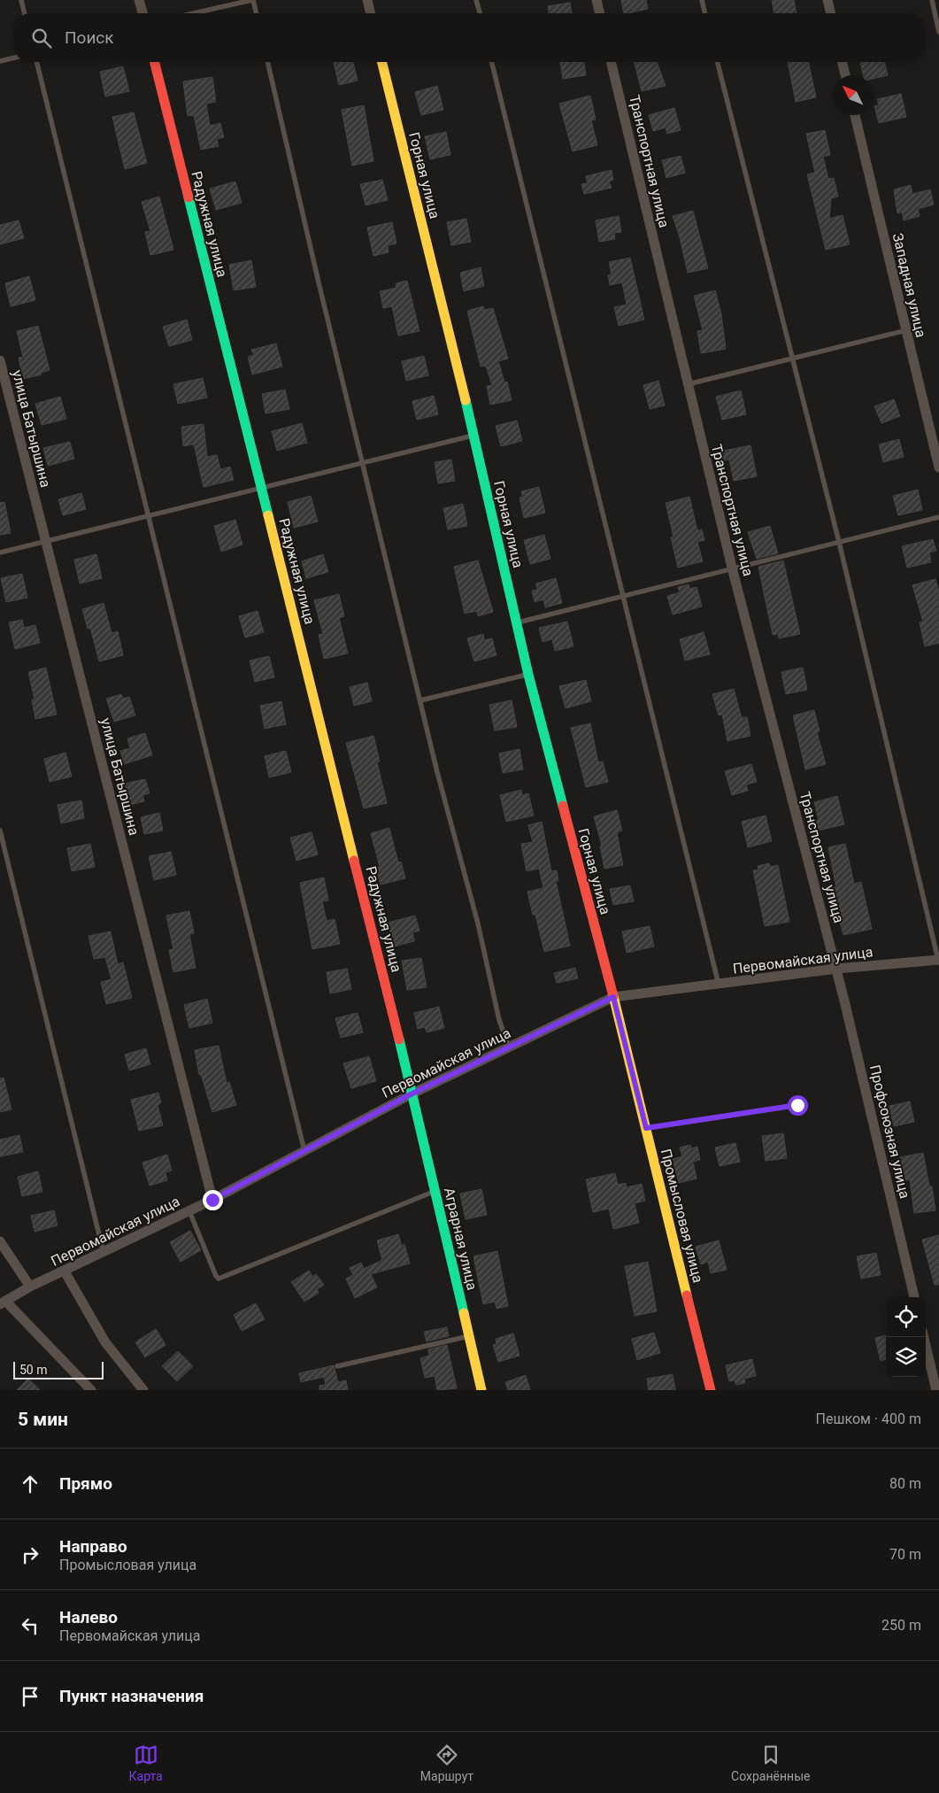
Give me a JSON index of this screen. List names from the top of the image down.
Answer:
{
  "streets": {
    "street": [
      "Транспортная улица",
      "Горная улица",
      "Радужная улица",
      "Западная улица",
      "улица Батыршина",
      "Первомайская улица",
      "Профсоюзная улица",
      "Промысловая улица",
      "Аграрная улица"
    ]
  },
  "crossings": [
    ["Транспортная улица", "Первомайская улица"],
    ["Транспортная улица", "Профсоюзная улица"],
    ["Горная улица", "Первомайская улица"],
    ["Горная улица", "Промысловая улица"],
    ["Радужная улица", "Первомайская улица"],
    ["Радужная улица", "Аграрная улица"],
    ["улица Батыршина", "Первомайская улица"],
    ["Первомайская улица", "Профсоюзная улица"],
    ["Первомайская улица", "Промысловая улица"],
    ["Первомайская улица", "Аграрная улица"]
  ],
  "scale_bar": "50 m",
  "north": "top left",
  "page": {
    "search": "Поиск",
    "scale": "50 m",
    "heading": ["5 мин", "Пешком · 400 m"],
    "list": [
      ["Прямо", "80 m"],
      ["Направо", "Промысловая улица", "70 m"],
      ["Налево", "Первомайская улица", "250 m"],
      "Пункт назначения"
    ],
    "nav": ["Карта", "Маршрут", "Сохранённые"]
  }
}
